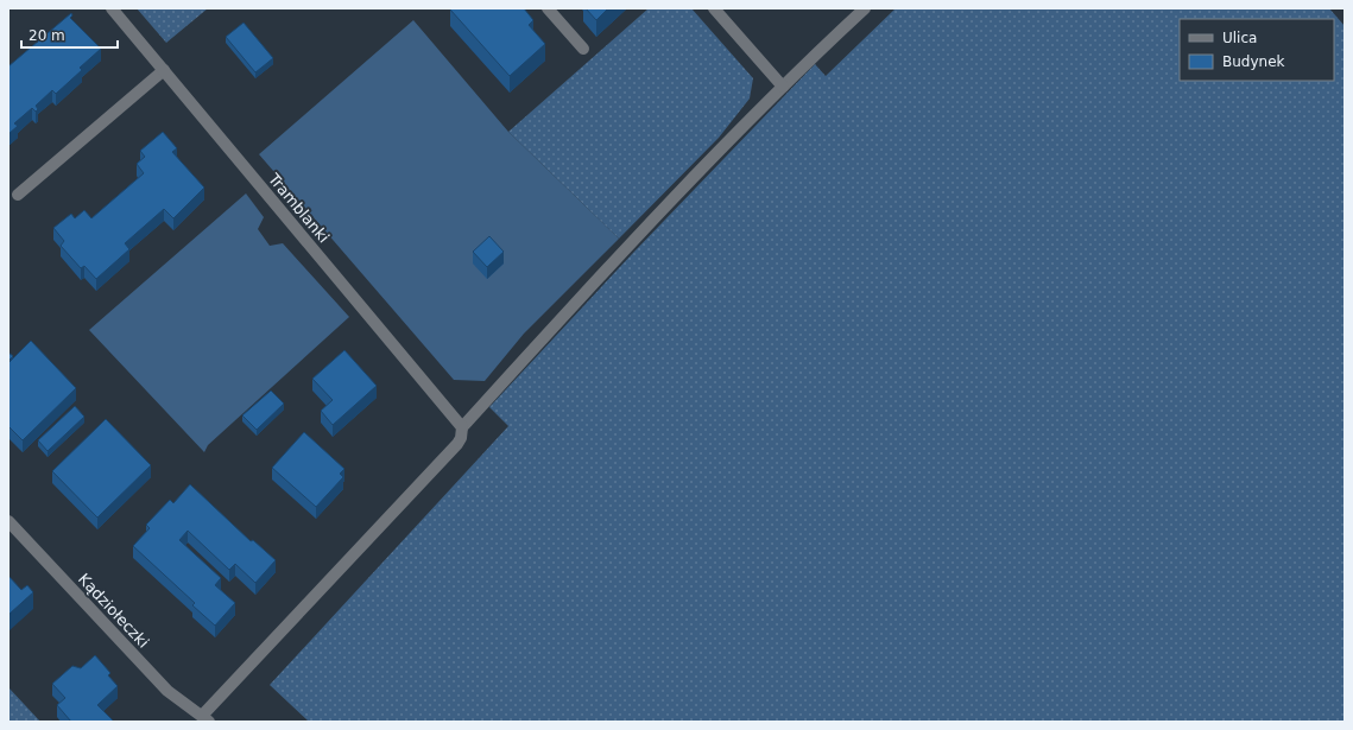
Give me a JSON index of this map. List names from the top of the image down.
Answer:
{
  "streets": {
    "street": ["Tramblanki", "Kądziołeczki"]
  },
  "legend": ["Ulica", "Budynek"],
  "scale_bar": "20 m"
}
